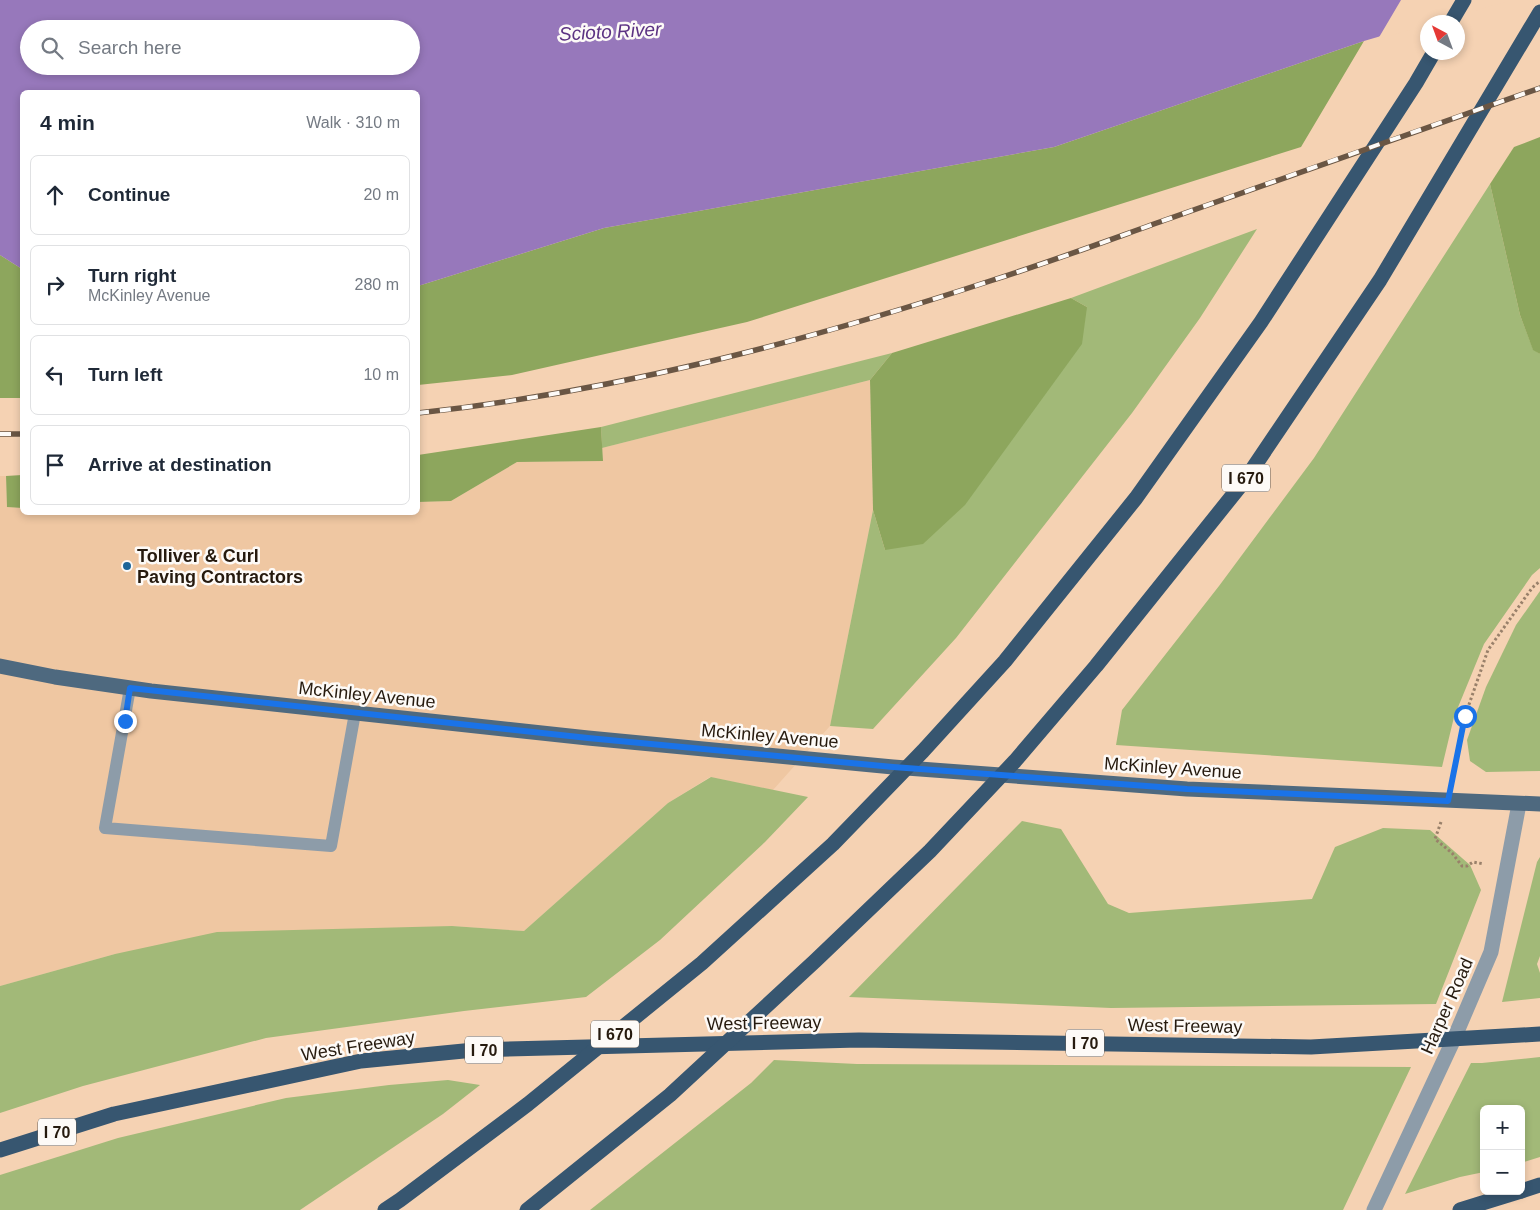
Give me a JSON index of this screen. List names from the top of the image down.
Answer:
{
  "streets": {
    "highway": ["I 670", "West Freeway", "I 70"],
    "main road": ["McKinley Avenue"],
    "street": ["Harper Road"]
  },
  "crossings": [
    ["McKinley Avenue", "Harper Road"]
  ],
  "water": ["Scioto River"],
  "places": ["Tolliver & Curl Paving Contractors"],
  "north": "top left",
  "page": {
    "search": "Search here",
    "heading": ["4 min", "Walk · 310 m"],
    "list": [
      ["Continue", "20 m"],
      ["Turn right", "McKinley Avenue", "280 m"],
      ["Turn left", "10 m"],
      "Arrive at destination"
    ],
    "map_buttons": ["+", "−"]
  }
}
